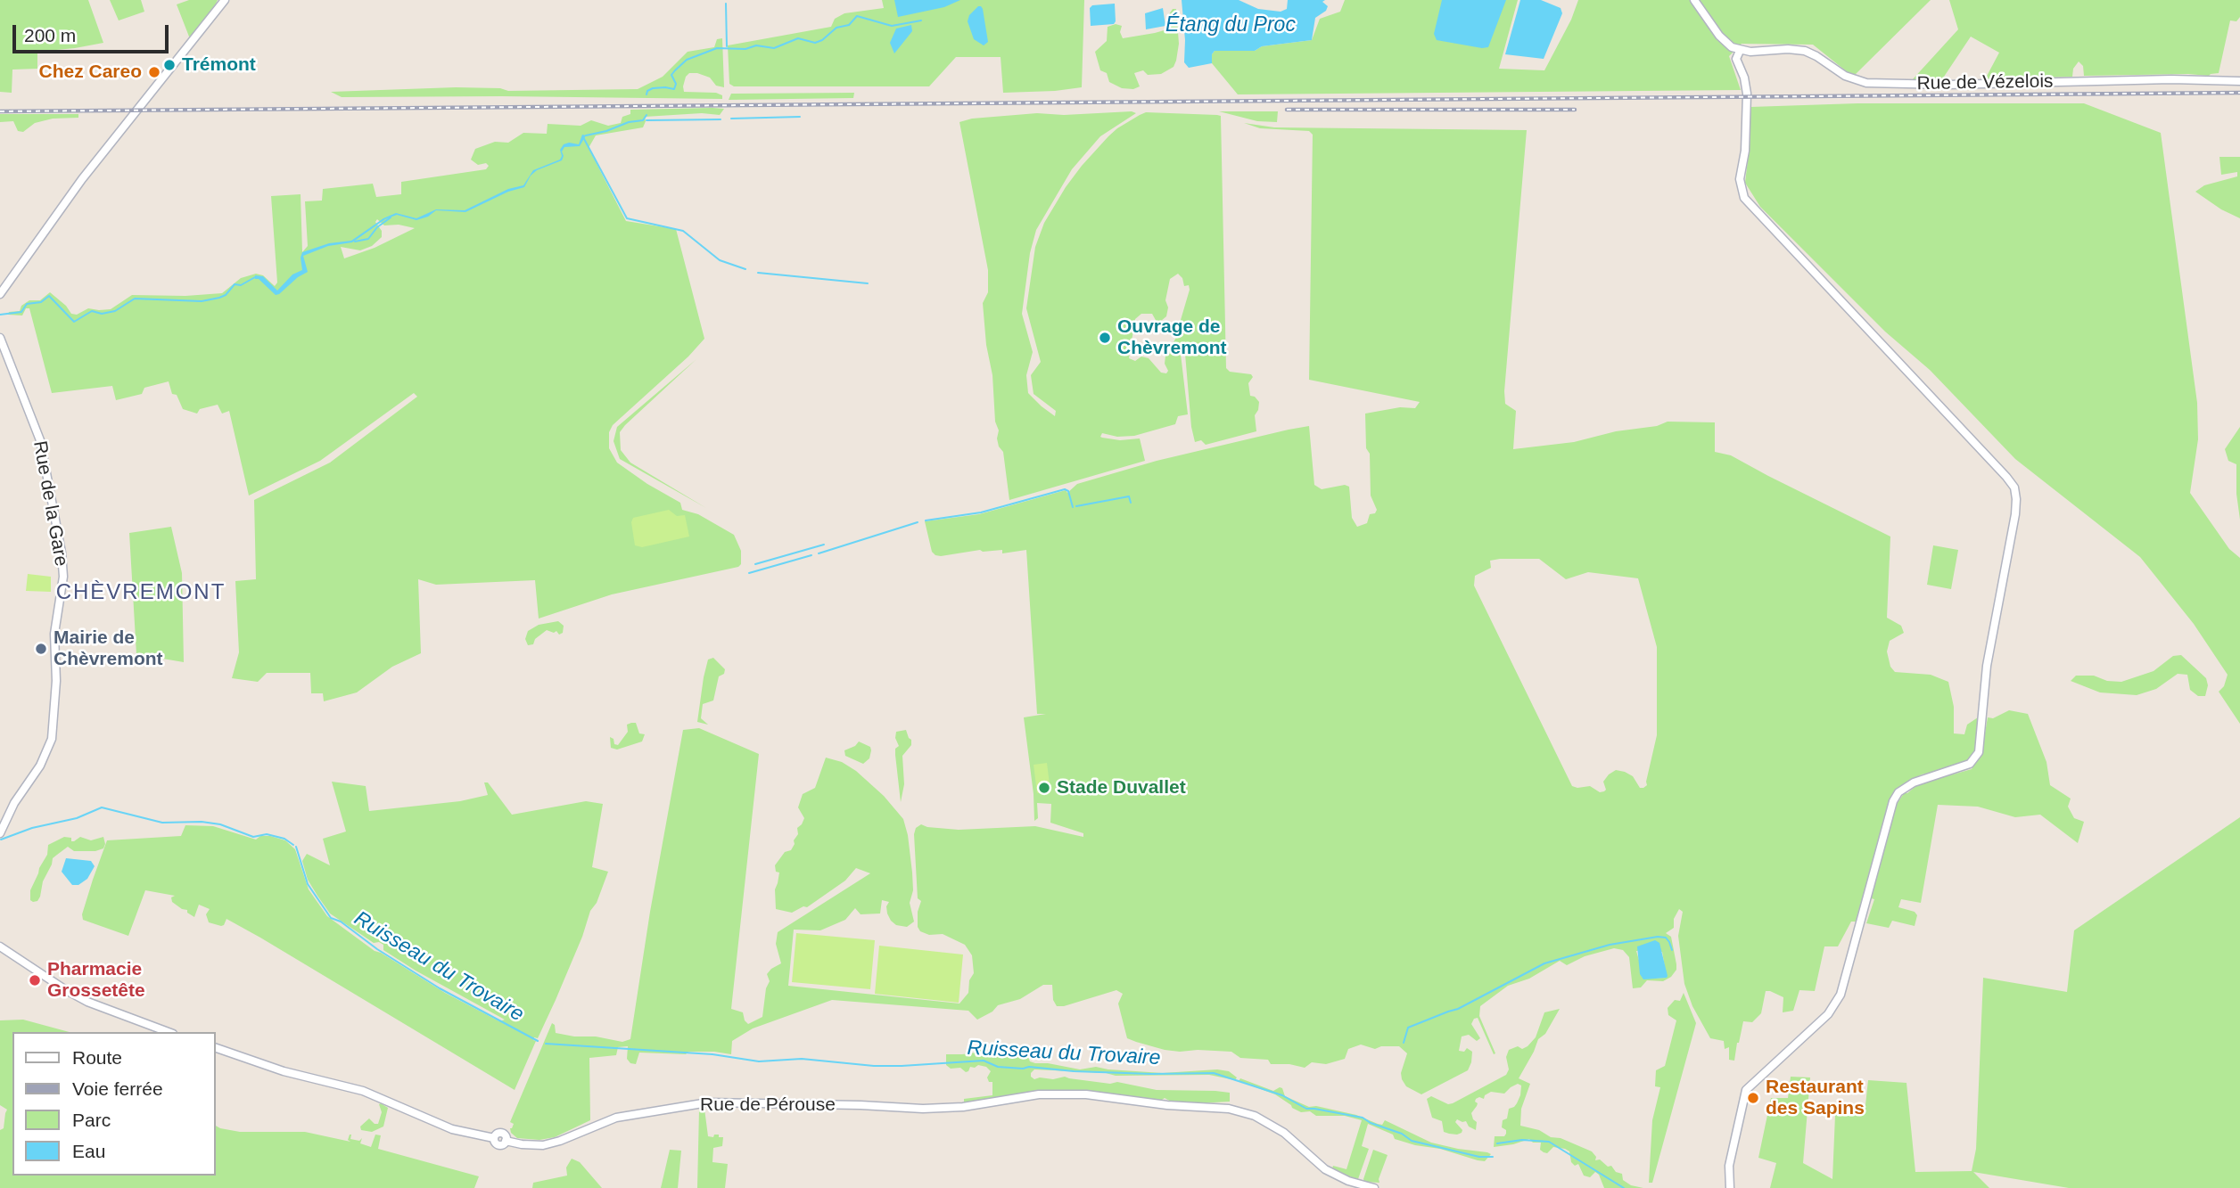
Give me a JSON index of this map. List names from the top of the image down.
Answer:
{
  "streets": {
    "street": ["Rue de Vézelois", "Rue de la Gare", "Rue de Pérouse"]
  },
  "districts": ["CHÈVREMONT"],
  "water": ["Étang du Proc", "Ruisseau du Trovaire"],
  "places": [
    "Trémont",
    "Chez Careo",
    "Ouvrage de Chèvremont",
    "Mairie de Chèvremont",
    "Stade Duvallet",
    "Pharmacie Grossetête",
    "Restaurant des Sapins"
  ],
  "legend": [
    "Route",
    "Voie ferrée",
    "Parc",
    "Eau"
  ],
  "scale_bar": "200 m"
}
